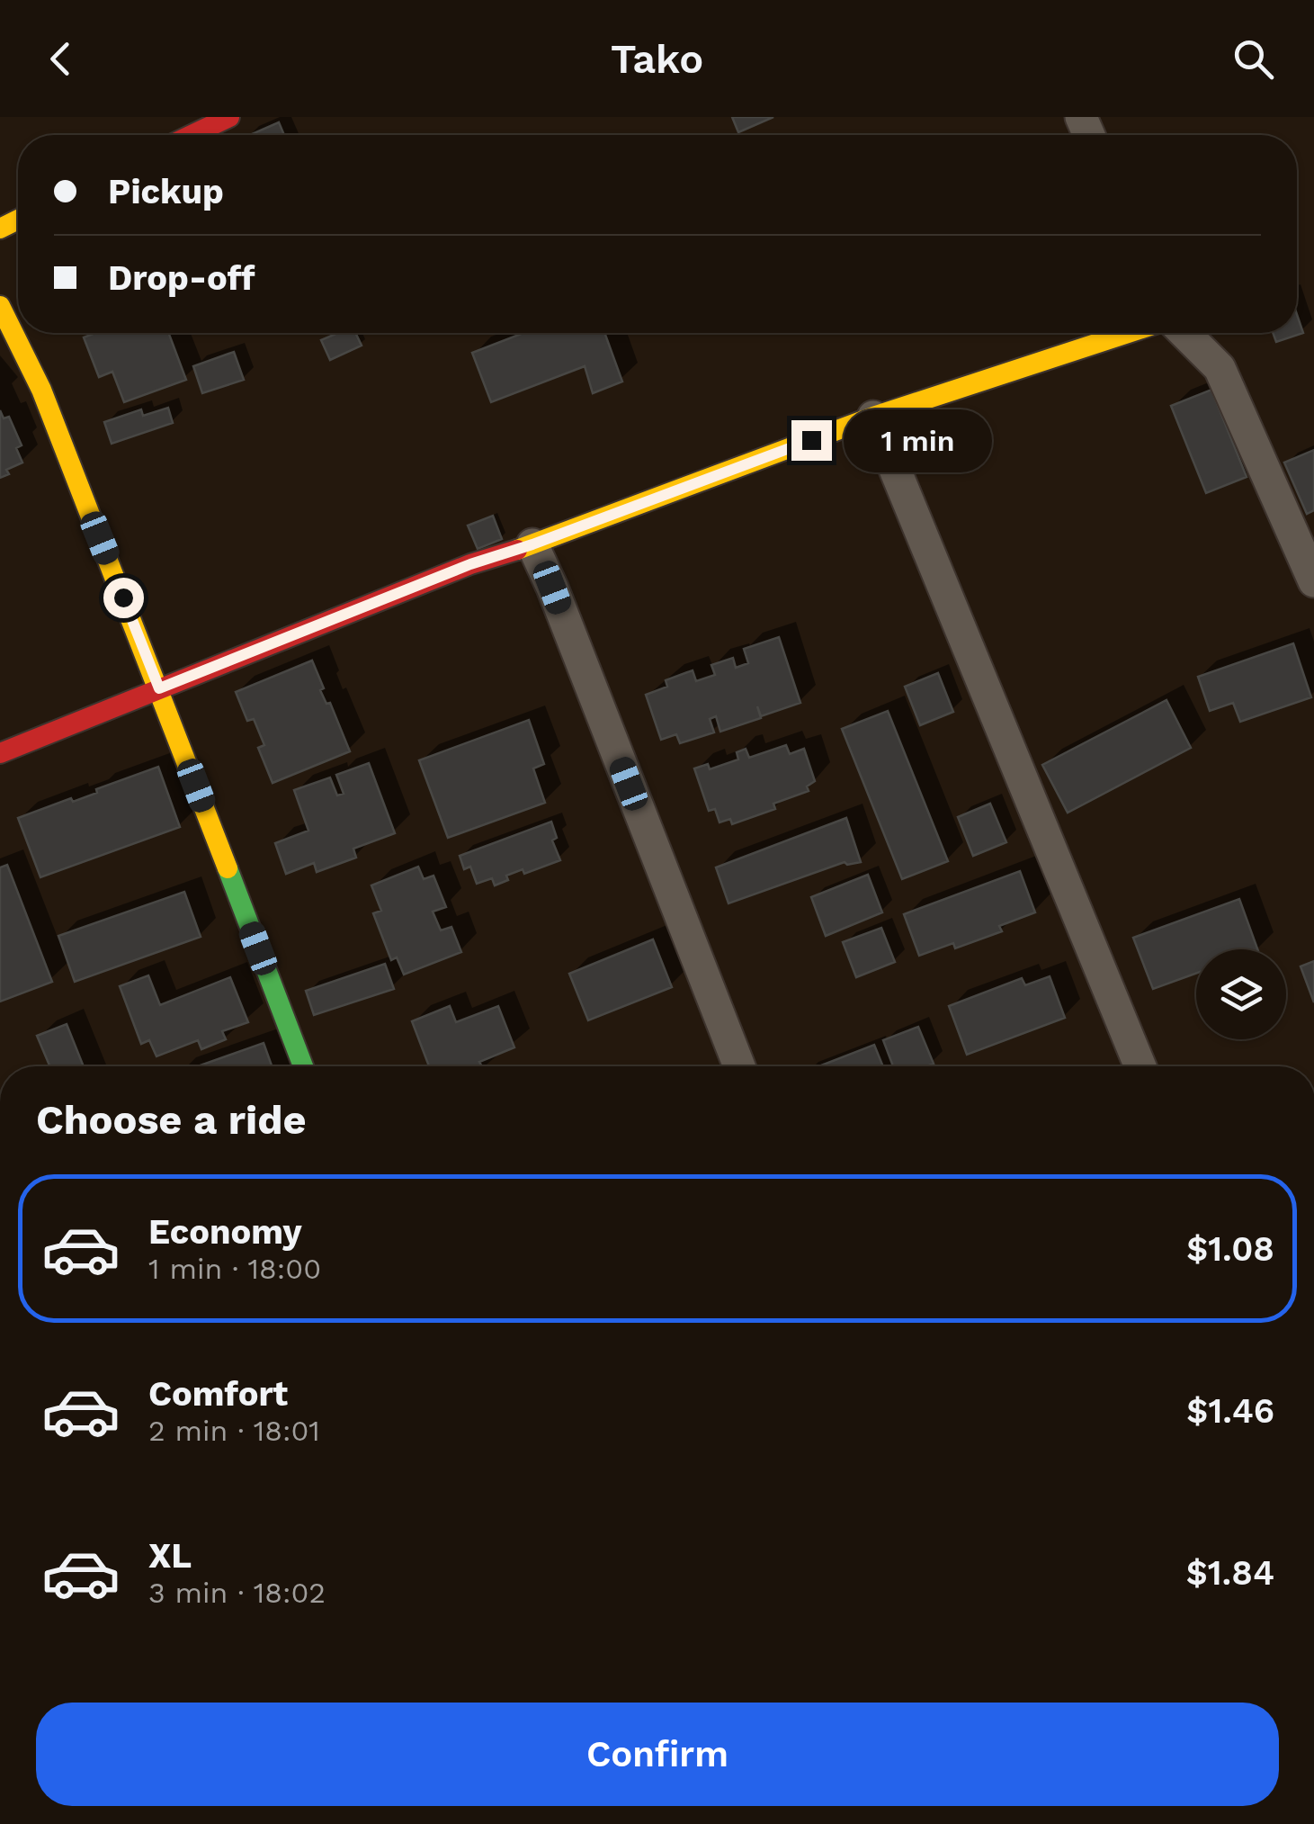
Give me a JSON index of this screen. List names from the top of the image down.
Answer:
{
  "page": {
    "header": "Tako",
    "banner": ["Pickup", "Drop-off"],
    "bubble": "1 min",
    "heading": "Choose a ride",
    "list": [
      {
        "name": "Economy",
        "note": "1 min · 18:00",
        "value": "$1.08"
      },
      {
        "name": "Comfort",
        "note": "2 min · 18:01",
        "value": "$1.46"
      },
      {
        "name": "XL",
        "note": "3 min · 18:02",
        "value": "$1.84"
      }
    ],
    "buttons": "Confirm"
  }
}
